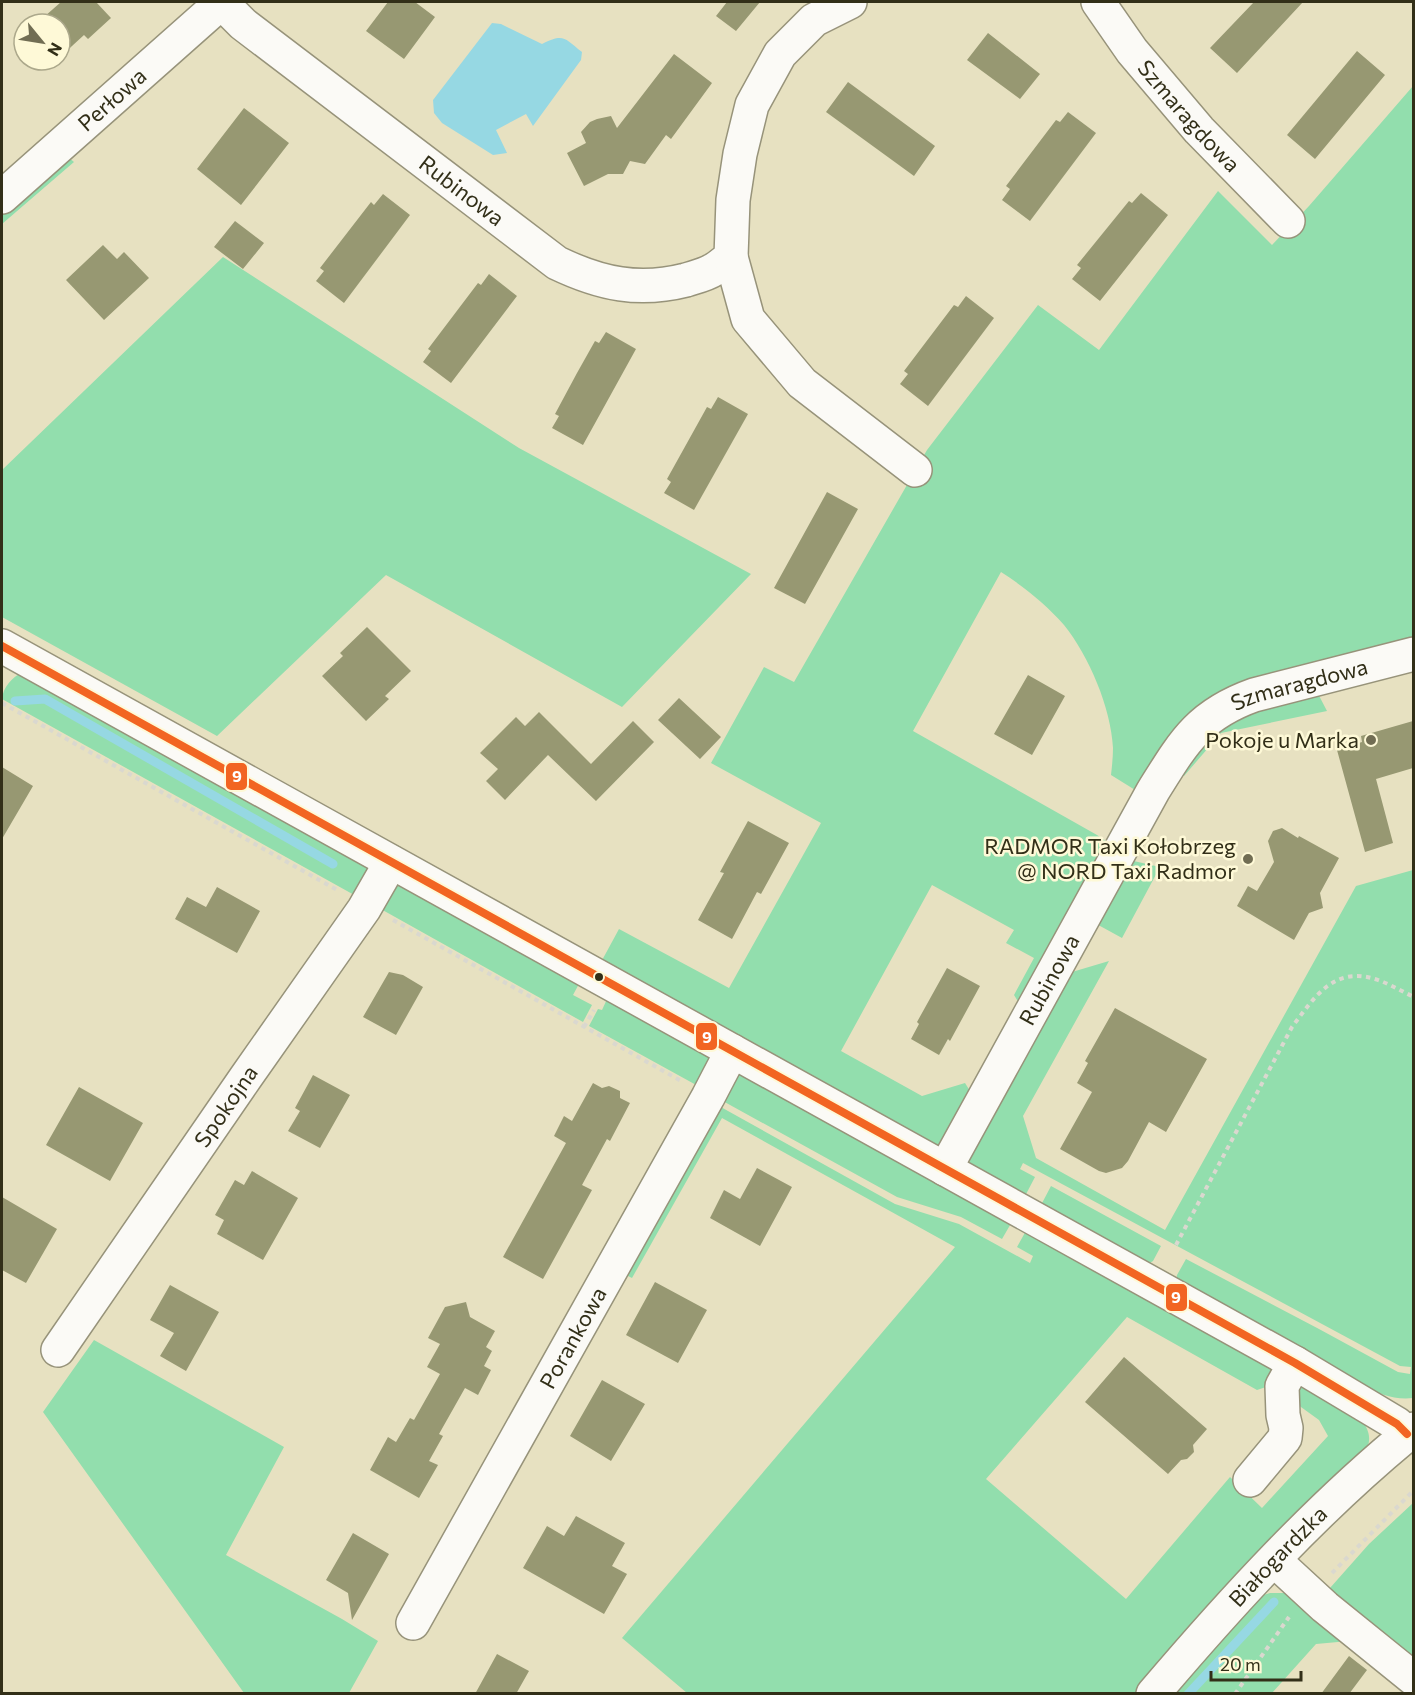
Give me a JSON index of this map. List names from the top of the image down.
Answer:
{
  "streets": {
    "street": [
      "Perłowa",
      "Szmaragdowa",
      "Rubinowa",
      "Spokojna",
      "Porankowa",
      "Białogardzka"
    ]
  },
  "crossings": [
    ["Perłowa", "Rubinowa"],
    ["Szmaragdowa", "Rubinowa"]
  ],
  "places": ["Pokoje u Marka", "RADMOR Taxi Kołobrzeg @ NORD Taxi Radmor"],
  "lines": ["transit line 9"],
  "scale_bar": "20 m",
  "north": "bottom right"
}
